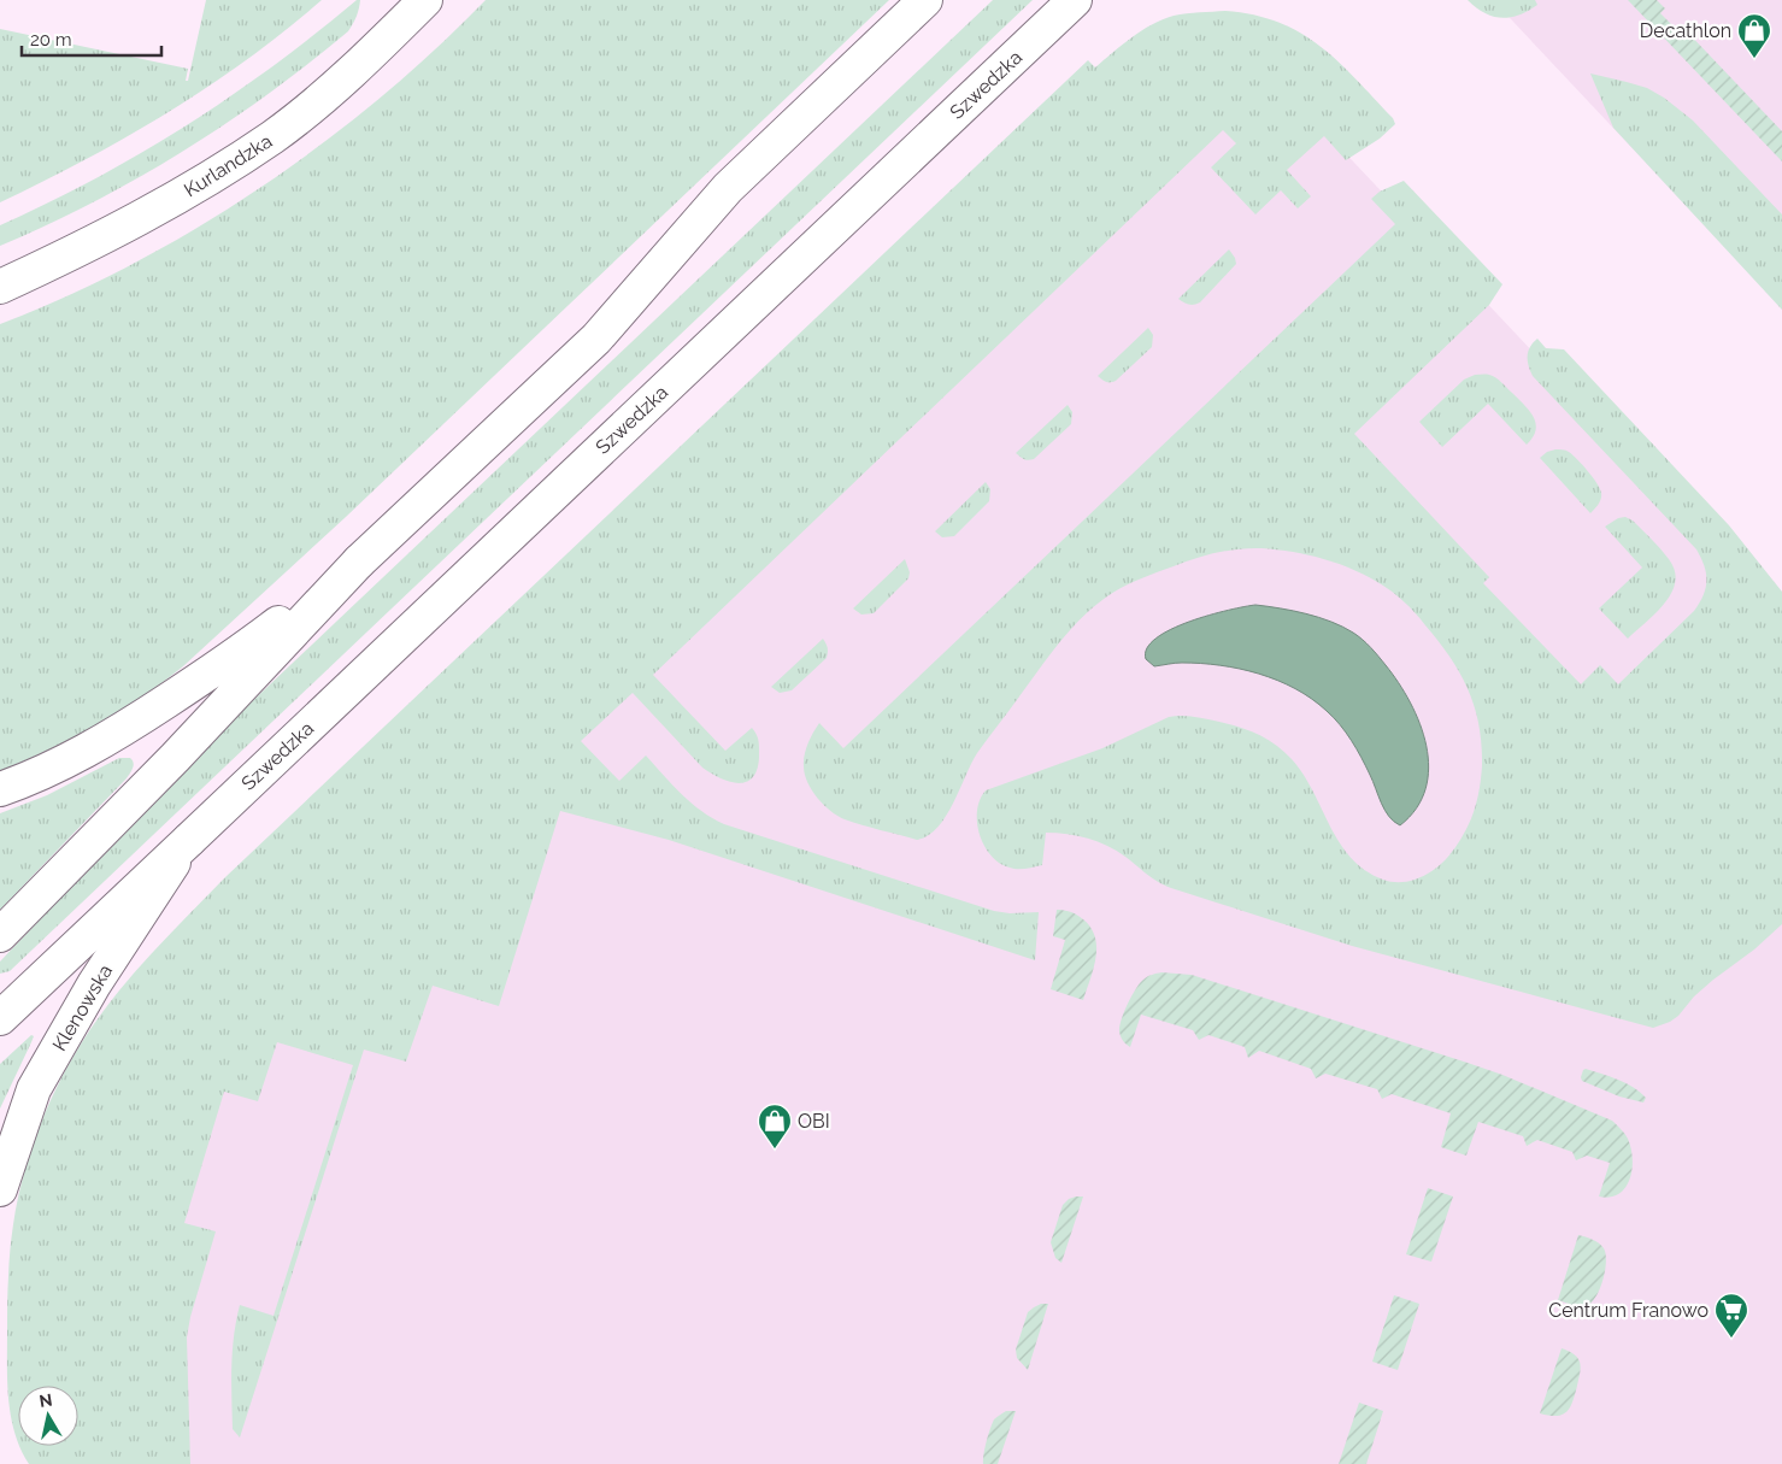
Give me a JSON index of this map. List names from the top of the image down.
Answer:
{
  "streets": {
    "street": ["Szwedzka", "Kurlandzka", "Klenowska"]
  },
  "crossings": [
    ["Szwedzka", "Klenowska"]
  ],
  "places": {
    "shop": ["Decathlon", "OBI"],
    "supermarket": ["Centrum Franowo"]
  },
  "scale_bar": "20 m",
  "north": "top"
}
